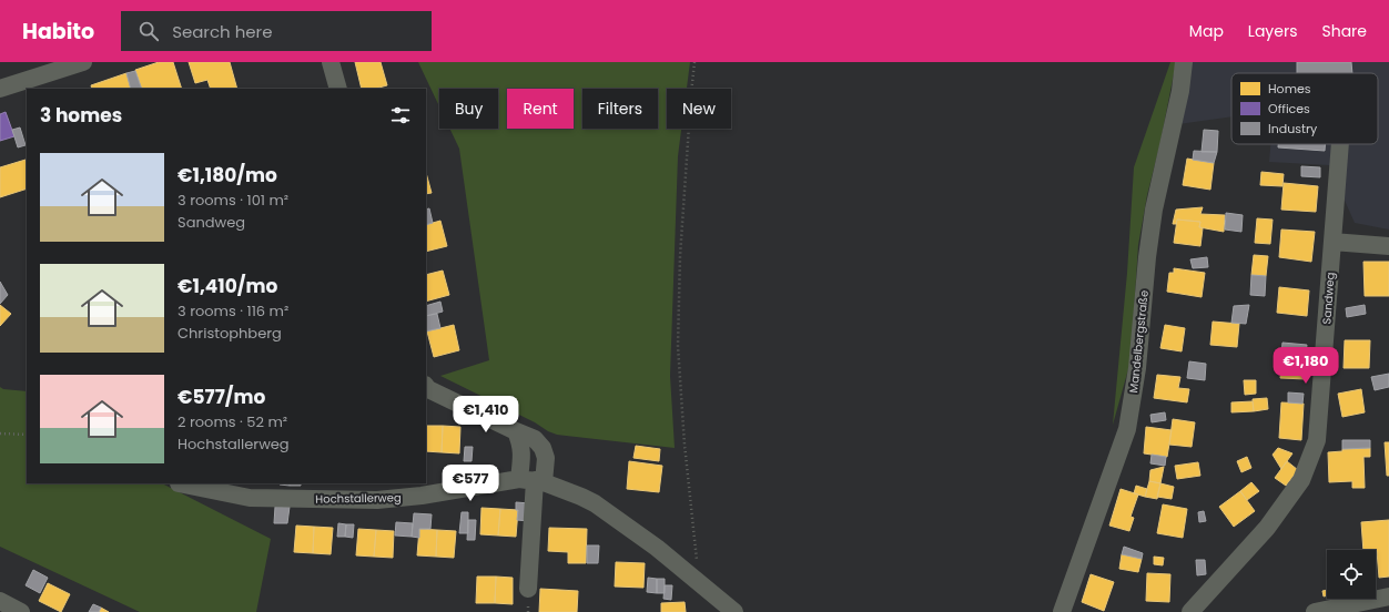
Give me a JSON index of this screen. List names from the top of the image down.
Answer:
{
  "streets": {
    "street": ["Sandweg", "Mandelbergstraße", "Hochstallerweg"]
  },
  "legend": ["Homes", "Offices", "Industry"],
  "page": {
    "header": "Habito",
    "search": "Search here",
    "nav": ["Map", "Layers", "Share"],
    "chip": [
      "Buy",
      "Rent",
      "Filters",
      "New"
    ],
    "heading": "3 homes",
    "list": [
      {
        "name": "€1,180/mo",
        "note": "3 rooms · 101 m² · Sandweg"
      },
      {
        "name": "€1,410/mo",
        "note": "3 rooms · 116 m² · Christophberg"
      },
      {
        "name": "€577/mo",
        "note": "2 rooms · 52 m² · Hochstallerweg"
      }
    ],
    "price": ["€1,180", "€1,410", "€577"]
  }
}
